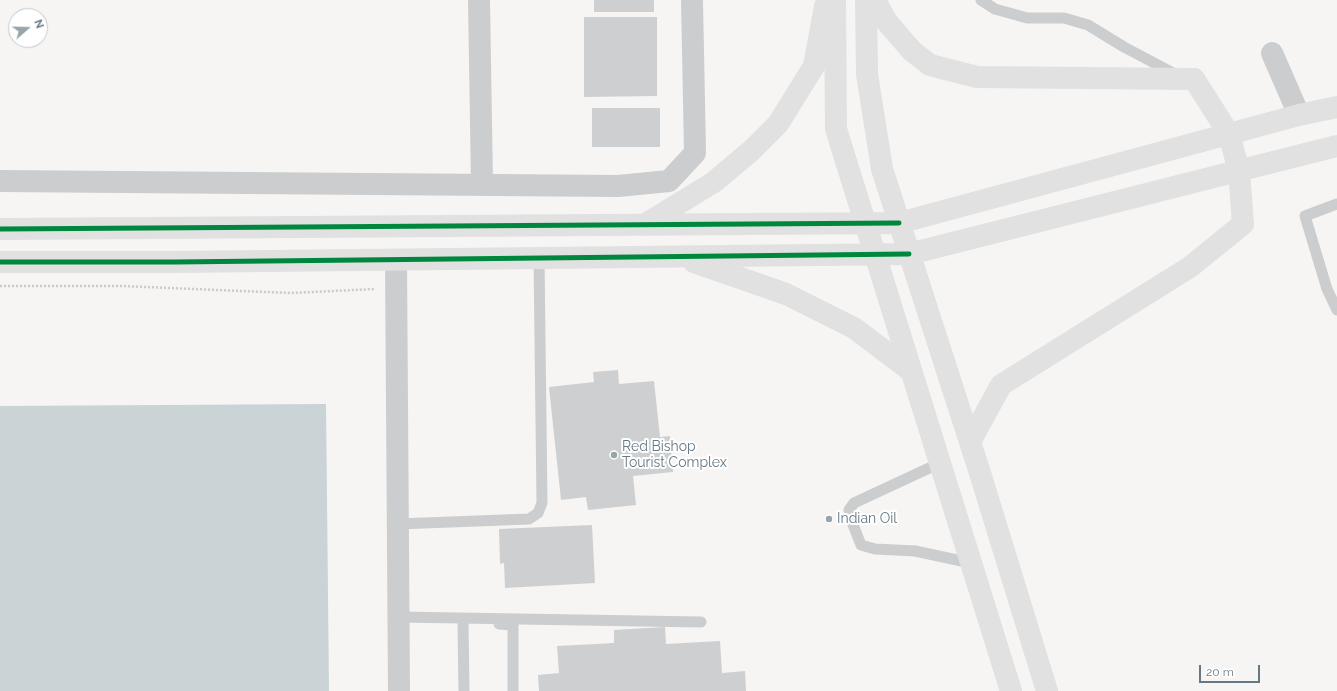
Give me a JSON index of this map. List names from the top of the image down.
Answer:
{
  "places": ["Red Bishop Tourist Complex", "Indian Oil"],
  "scale_bar": "20 m",
  "north": "right"
}
